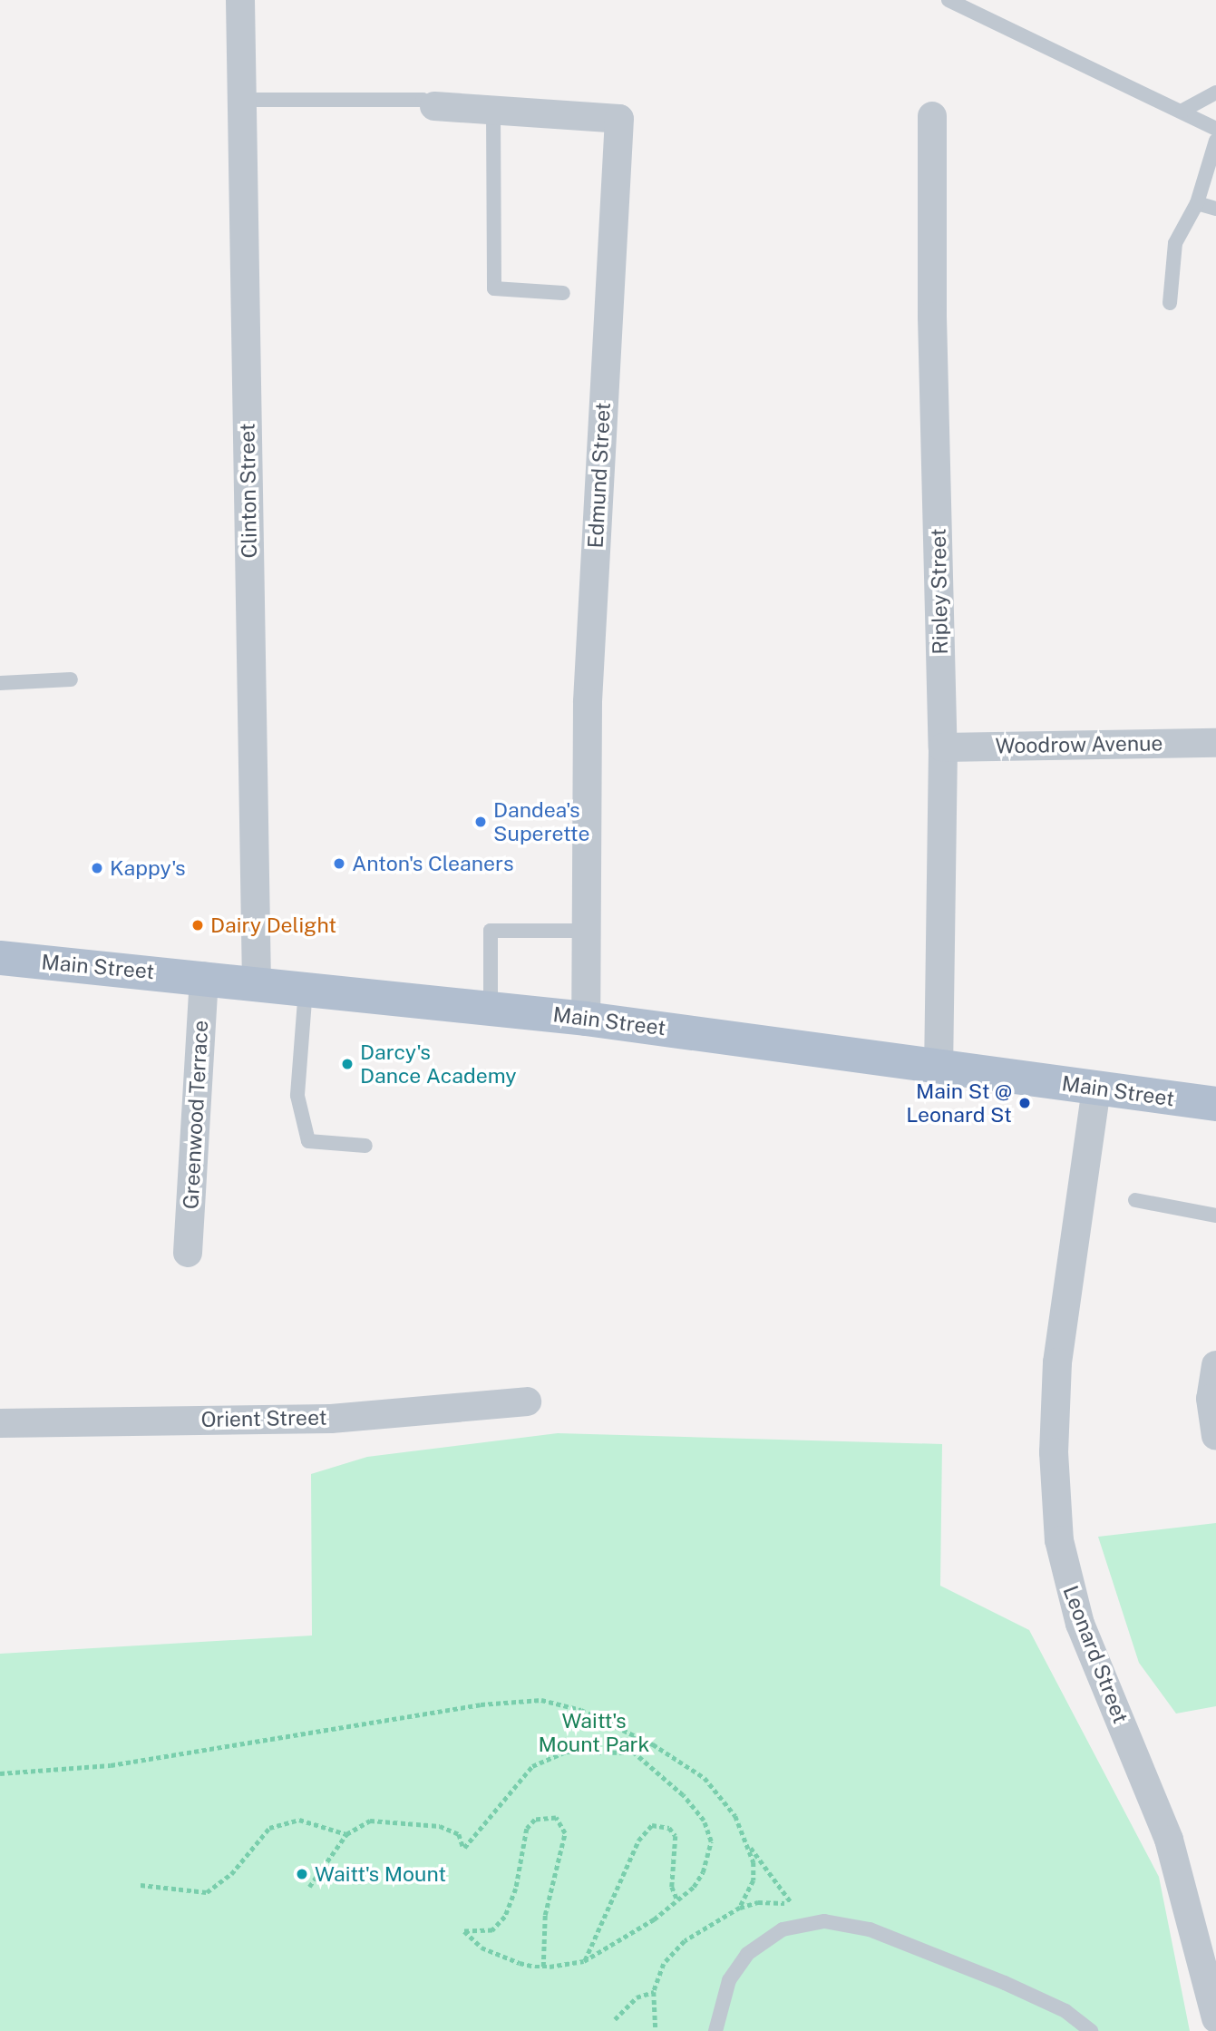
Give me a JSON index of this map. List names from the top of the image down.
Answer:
{
  "streets": {
    "main road": ["Main Street"],
    "street": [
      "Edmund Street",
      "Clinton Street",
      "Ripley Street",
      "Woodrow Avenue",
      "Greenwood Terrace",
      "Orient Street",
      "Leonard Street"
    ]
  },
  "crossings": [
    ["Edmund Street", "Main Street"],
    ["Clinton Street", "Main Street"],
    ["Ripley Street", "Woodrow Avenue"],
    ["Ripley Street", "Main Street"],
    ["Main Street", "Greenwood Terrace"],
    ["Main Street", "Leonard Street"]
  ],
  "parks": ["Waitt's Mount Park"],
  "places": [
    "Dandea's Superette",
    "Anton's Cleaners",
    "Kappy's",
    "Dairy Delight",
    "Darcy's Dance Academy",
    "Main St @ Leonard St",
    "Waitt's Mount"
  ]
}
